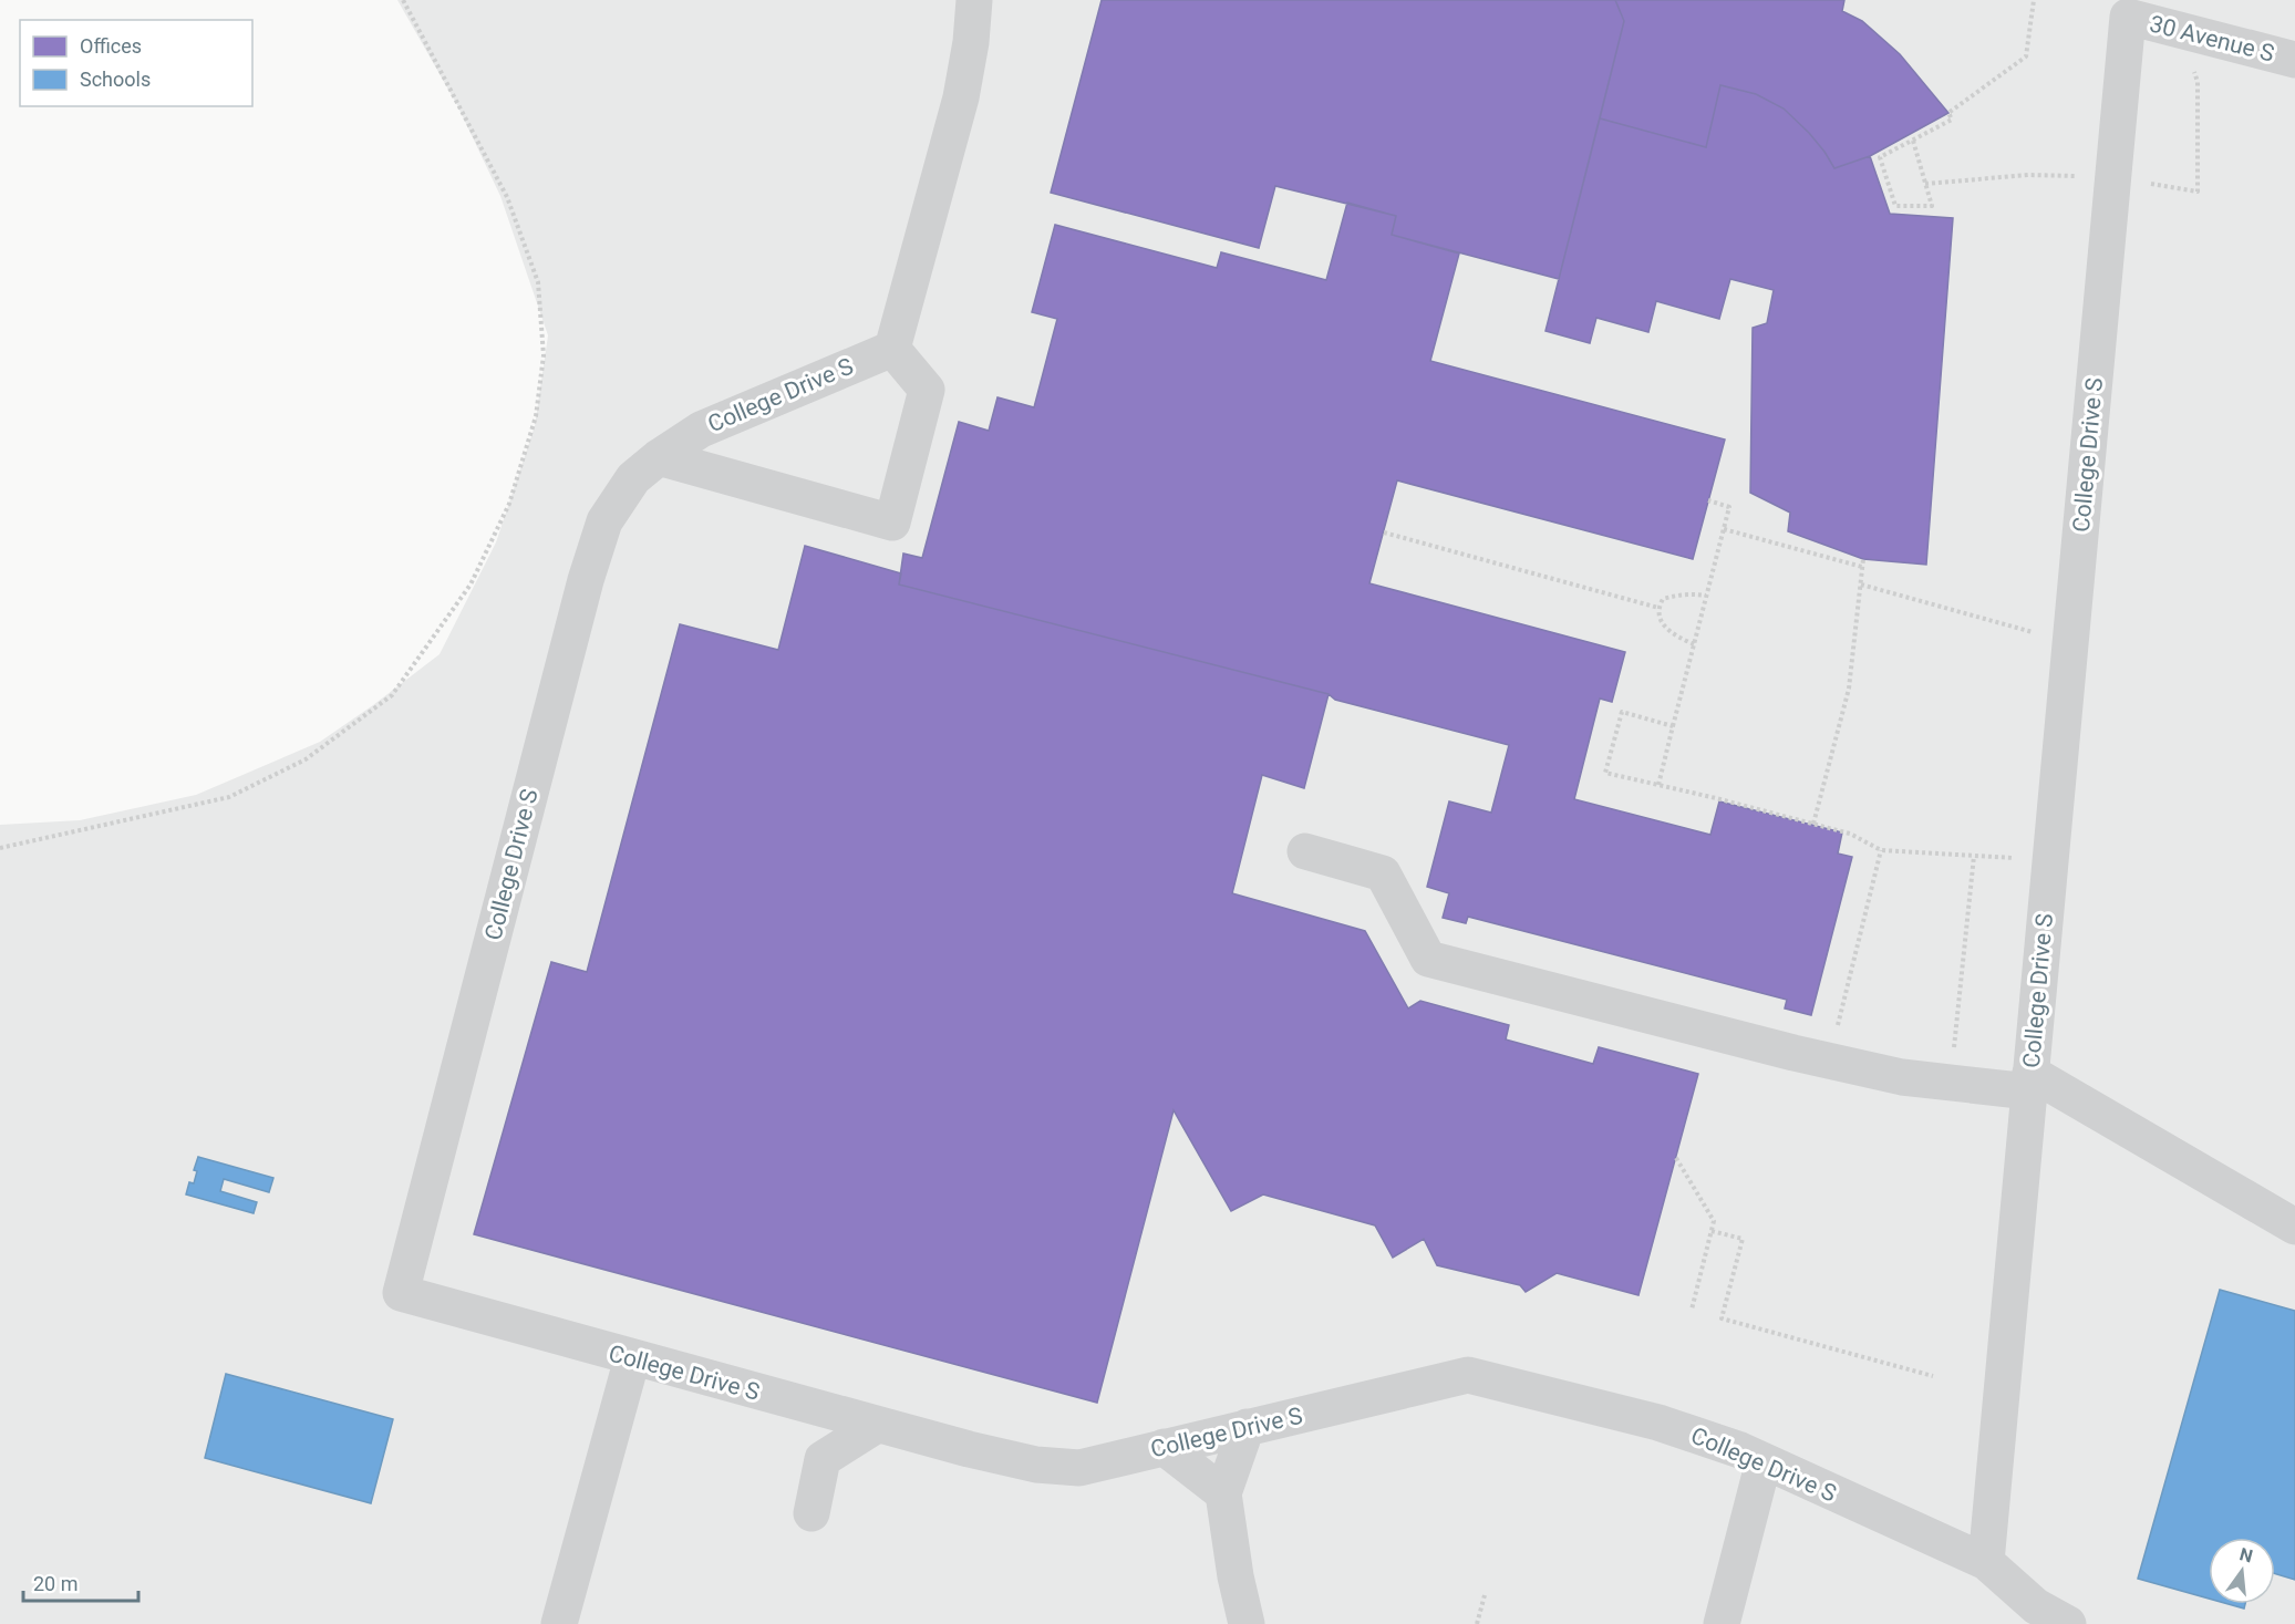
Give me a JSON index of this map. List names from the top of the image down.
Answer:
{
  "streets": {
    "street": ["30 Avenue S", "College Drive S"]
  },
  "crossings": [
    ["30 Avenue S", "College Drive S"]
  ],
  "legend": ["Offices", "Schools"],
  "scale_bar": "20 m",
  "north": "top"
}
